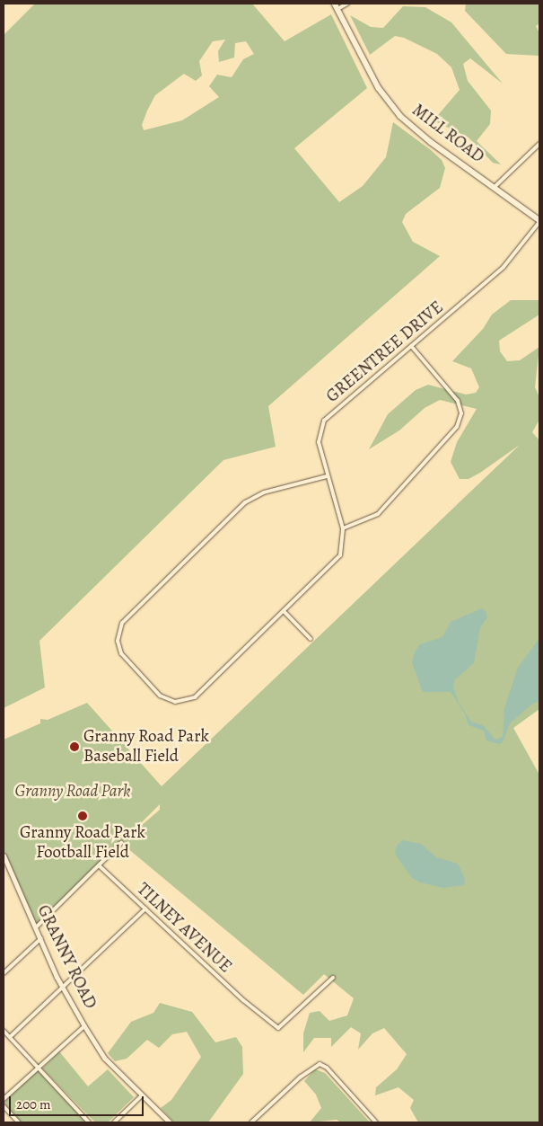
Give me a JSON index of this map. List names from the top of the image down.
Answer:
{
  "streets": {
    "main road": ["MILL ROAD"],
    "street": ["GREENTREE DRIVE", "TILNEY AVENUE", "GRANNY ROAD"]
  },
  "crossings": [
    ["MILL ROAD", "GREENTREE DRIVE"]
  ],
  "parks": ["Granny Road Park"],
  "places": ["Granny Road Park Baseball Field", "Granny Road Park Football Field"],
  "scale_bar": "200 m"
}
